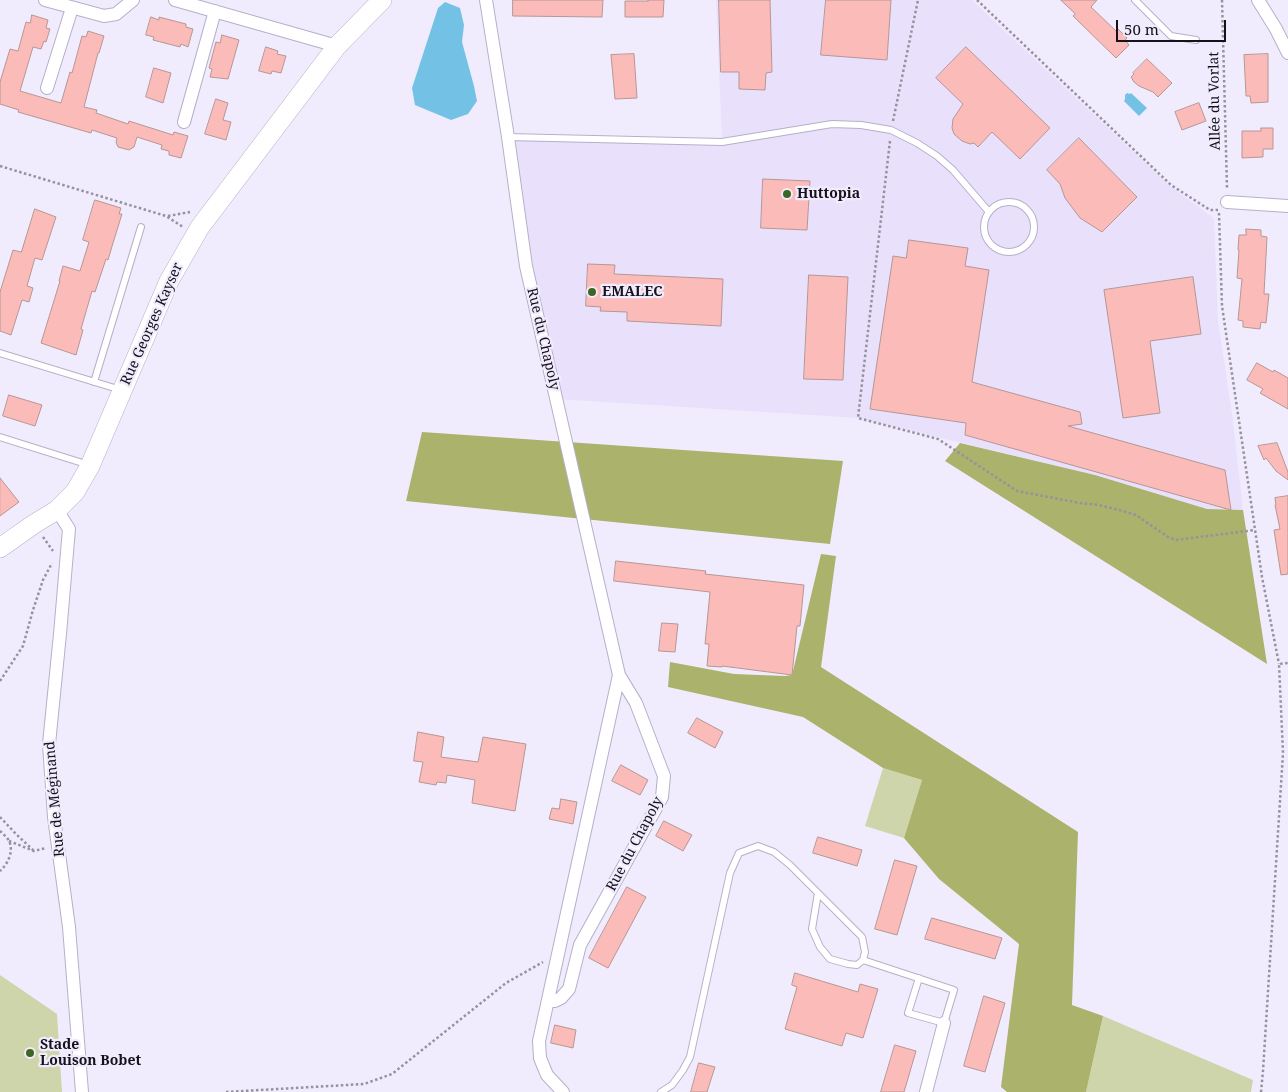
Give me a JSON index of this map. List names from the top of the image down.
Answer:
{
  "streets": {
    "street": ["Rue Georges Kayser", "Rue du Chapoly", "Rue de Méginand"],
    "path": ["Allée du Vorlat"]
  },
  "crossings": [
    ["Rue Georges Kayser", "Rue de Méginand"]
  ],
  "places": ["Huttopia", "EMALEC", "Stade Louison Bobet"],
  "scale_bar": "50 m"
}
